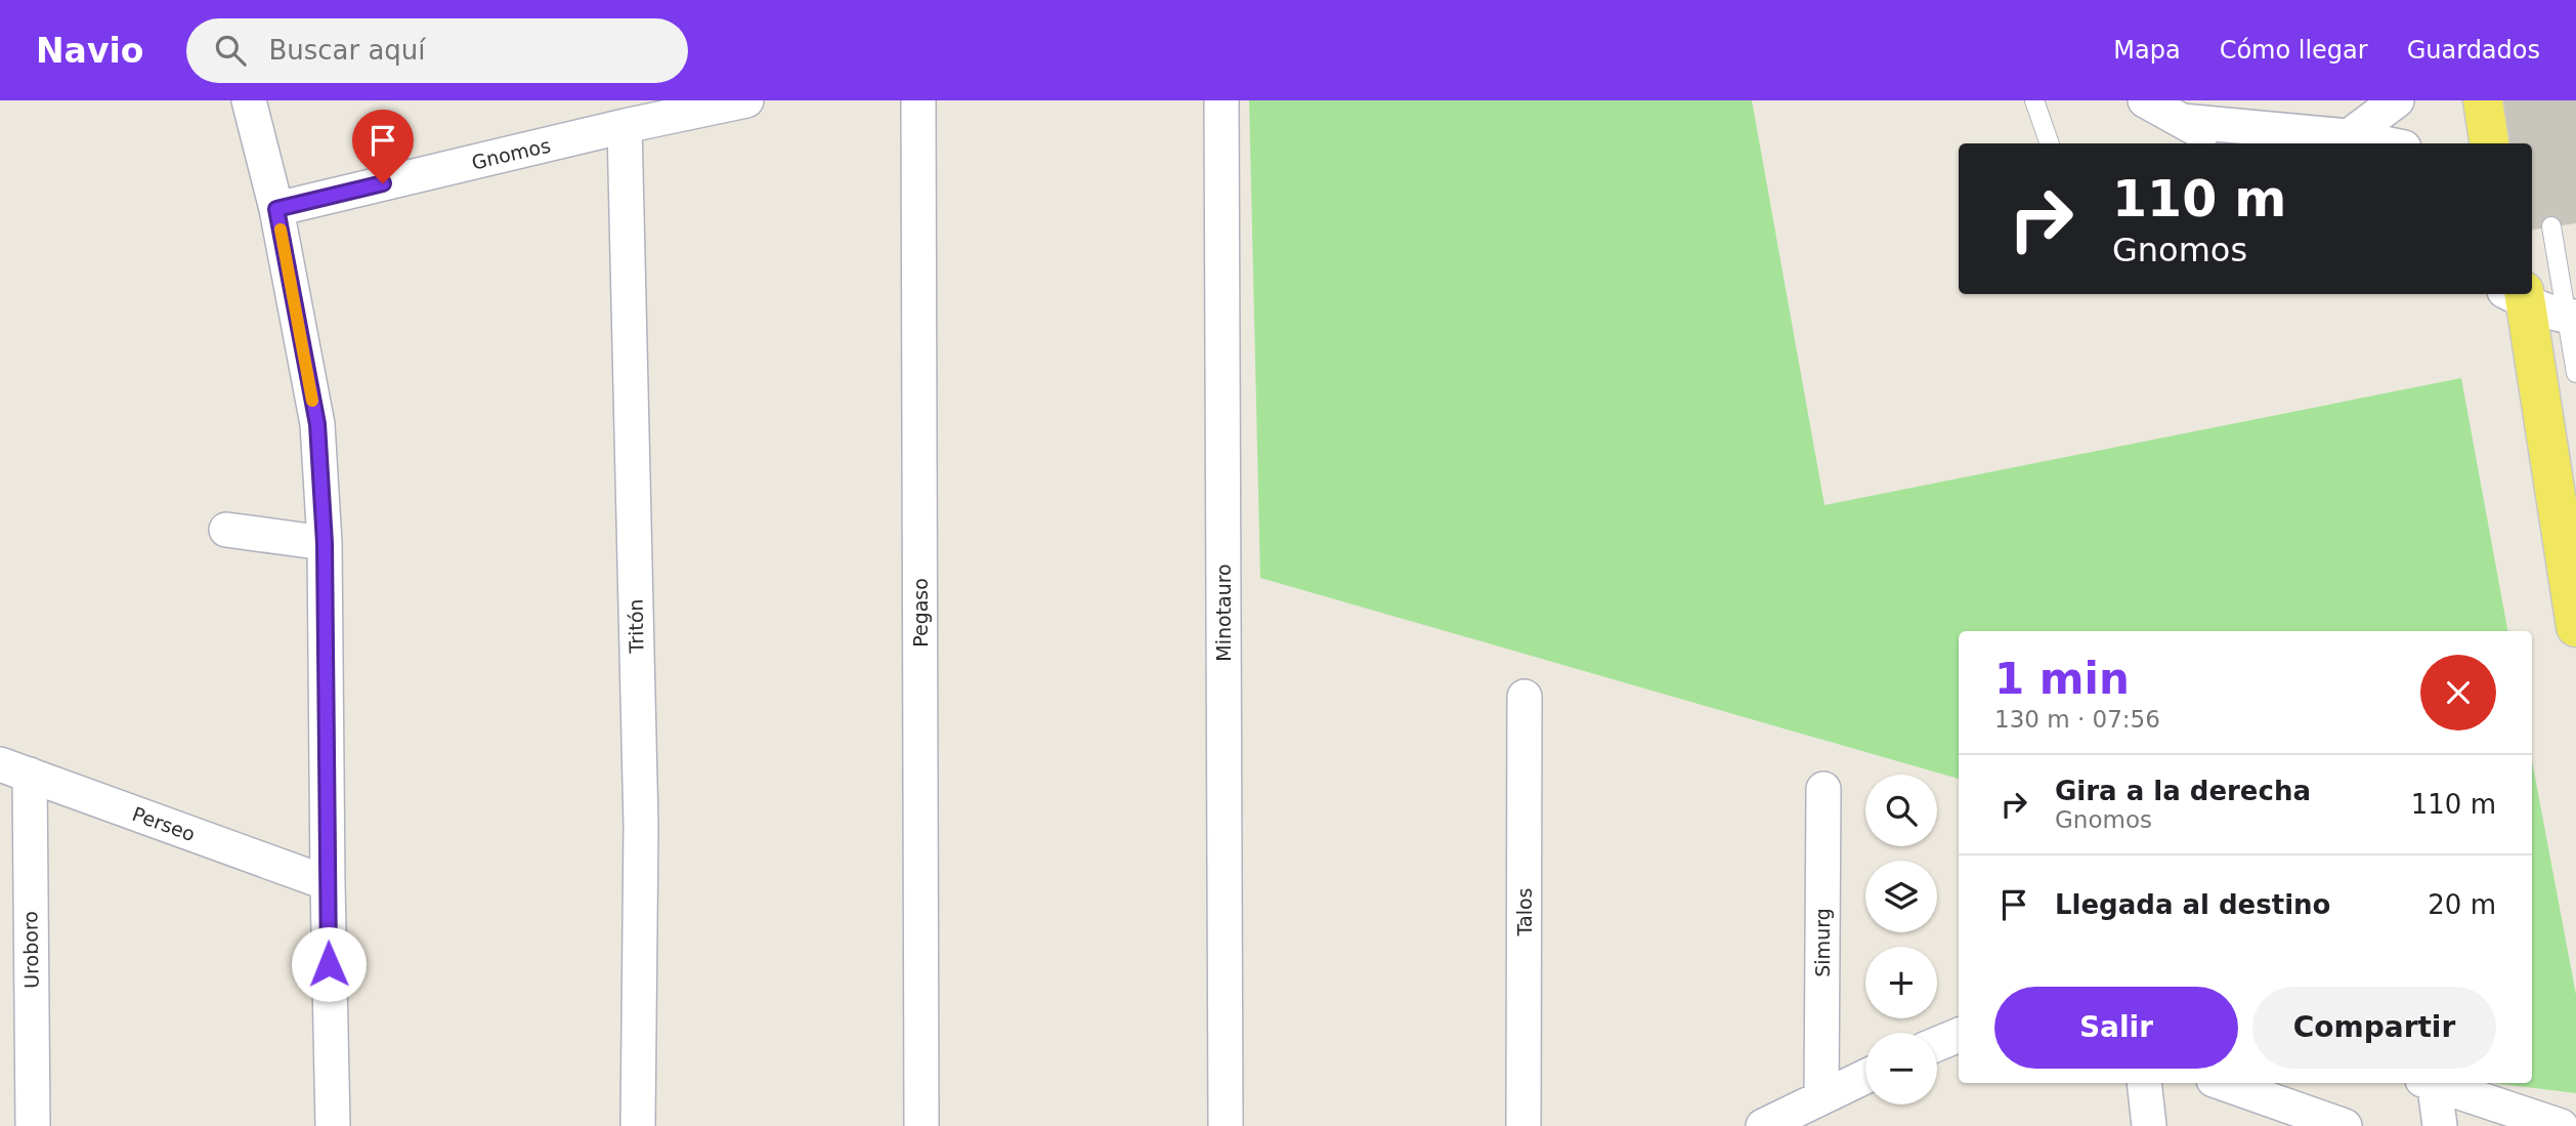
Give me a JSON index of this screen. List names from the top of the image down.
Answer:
{
  "streets": {
    "street": [
      "Gnomos",
      "Pegaso",
      "Minotauro",
      "Tritón",
      "Perseo",
      "Talos",
      "Simurg",
      "Uroboro"
    ]
  },
  "crossings": [
    ["Gnomos", "Tritón"],
    ["Perseo", "Uroboro"]
  ],
  "page": {
    "header": "Navio",
    "search": "Buscar aquí",
    "nav": ["Mapa", "Cómo llegar", "Guardados"],
    "turn": ["110 m", "Gnomos"],
    "heading": ["1 min", "130 m · 07:56"],
    "list": [
      {
        "name": "Gira a la derecha",
        "note": "Gnomos",
        "value": "110 m"
      },
      {
        "name": "Llegada al destino",
        "value": "20 m"
      }
    ],
    "map_buttons": ["+", "−"],
    "buttons": ["Salir", "Compartir"]
  }
}
